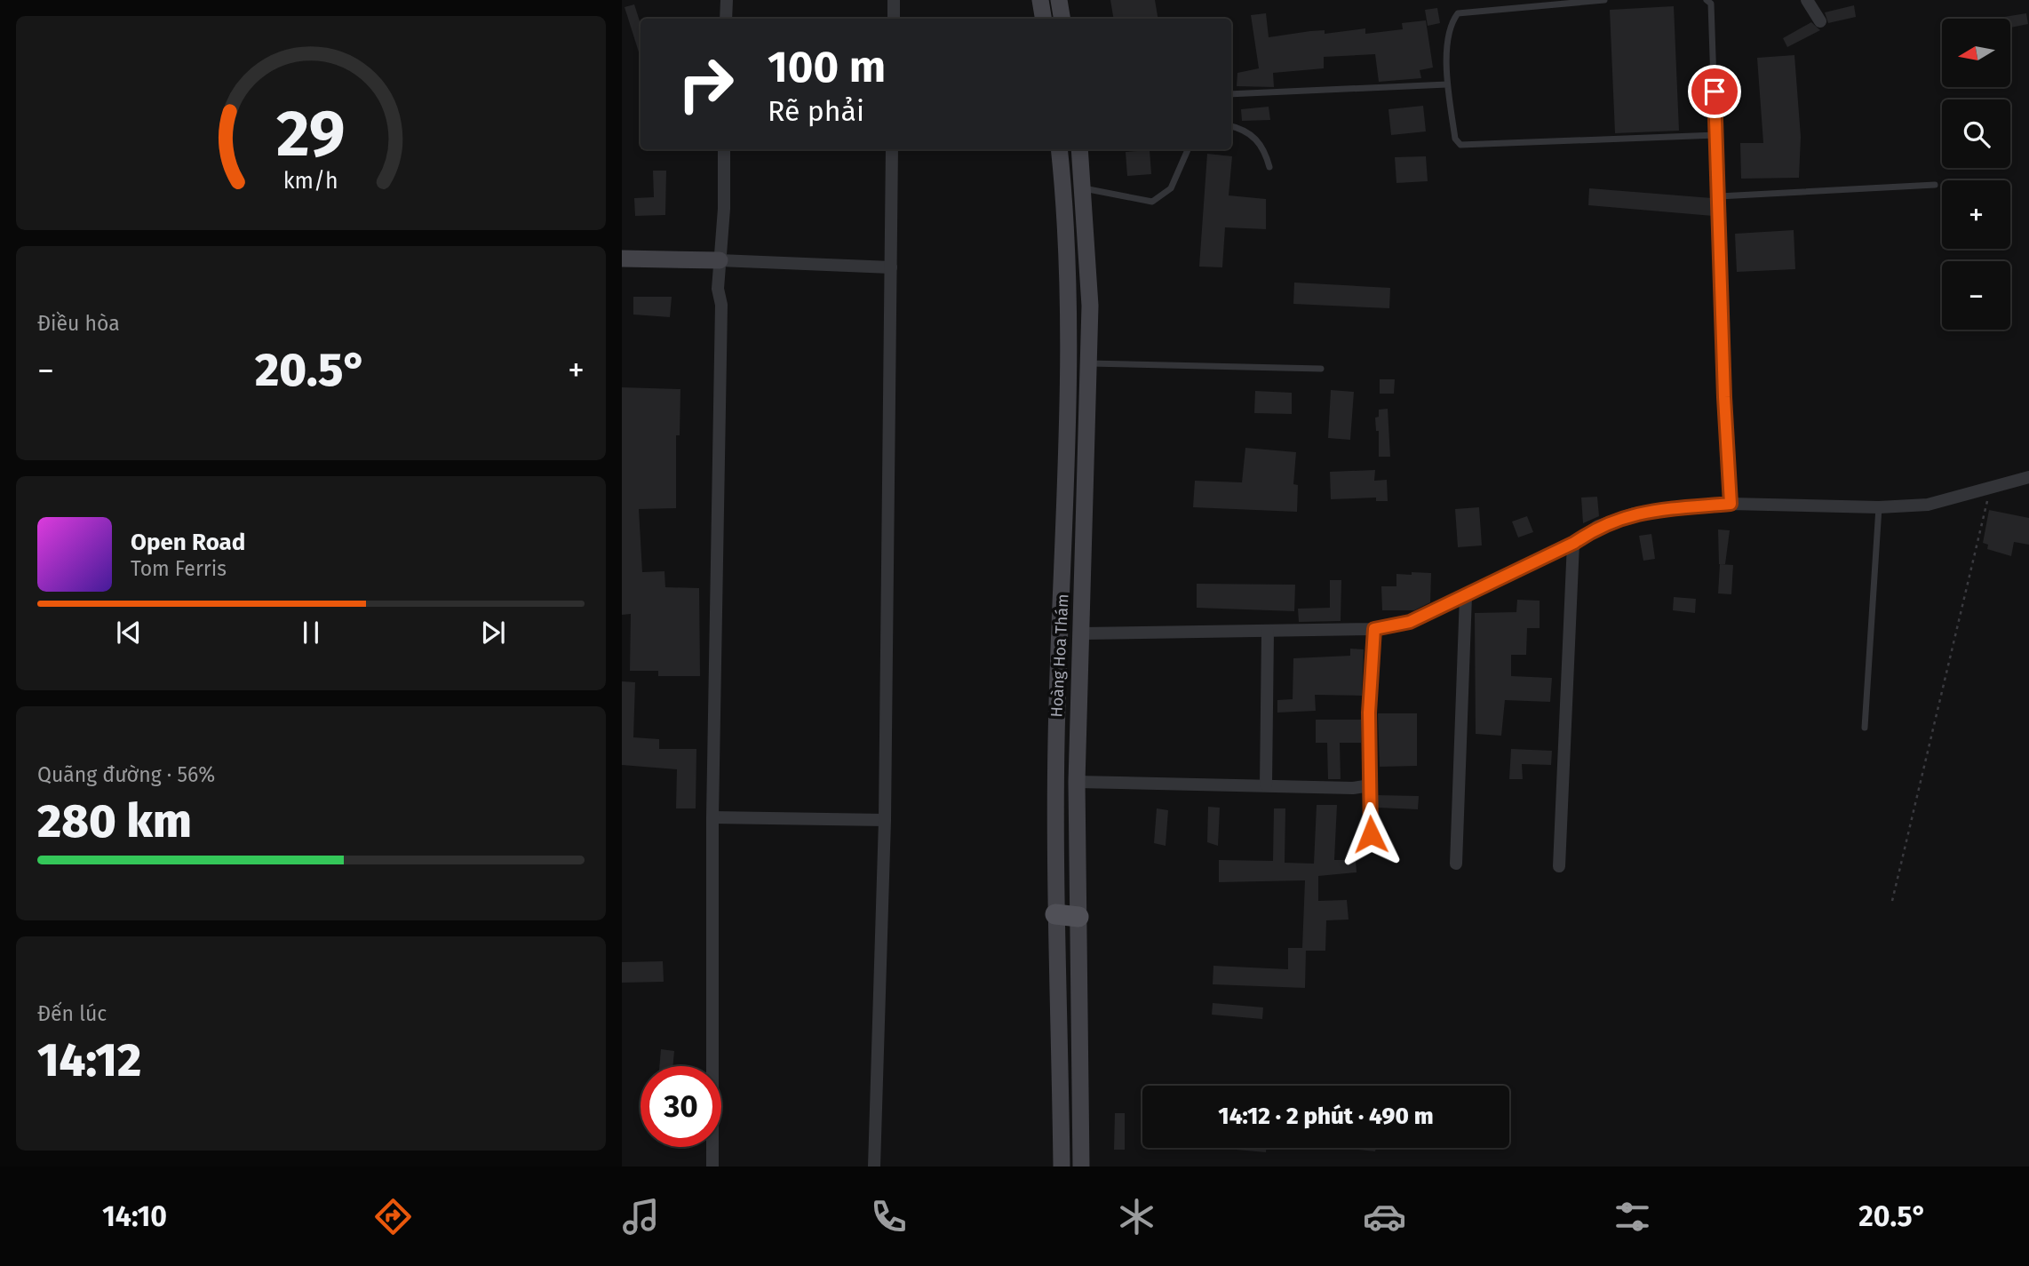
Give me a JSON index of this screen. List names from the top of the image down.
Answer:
{
  "streets": {
    "main road": ["Hoàng Hoa Thám"]
  },
  "north": "left",
  "page": {
    "map_buttons": ["+", "−"],
    "turn": ["100 m", "Rẽ phải"],
    "tile": [
      "Điều hòa",
      ["Quãng đường · 56%", "280 km"],
      ["Đến lúc", "14:12"]
    ],
    "heat": ["−", "20.5°", "+"],
    "song": ["Open Road", "Tom Ferris"],
    "limit": "30",
    "trip": "14:12 · 2 phút · 490 m",
    "tabs": ["14:10", "20.5°"],
    "gauge": ["29", "km/h"]
  }
}
